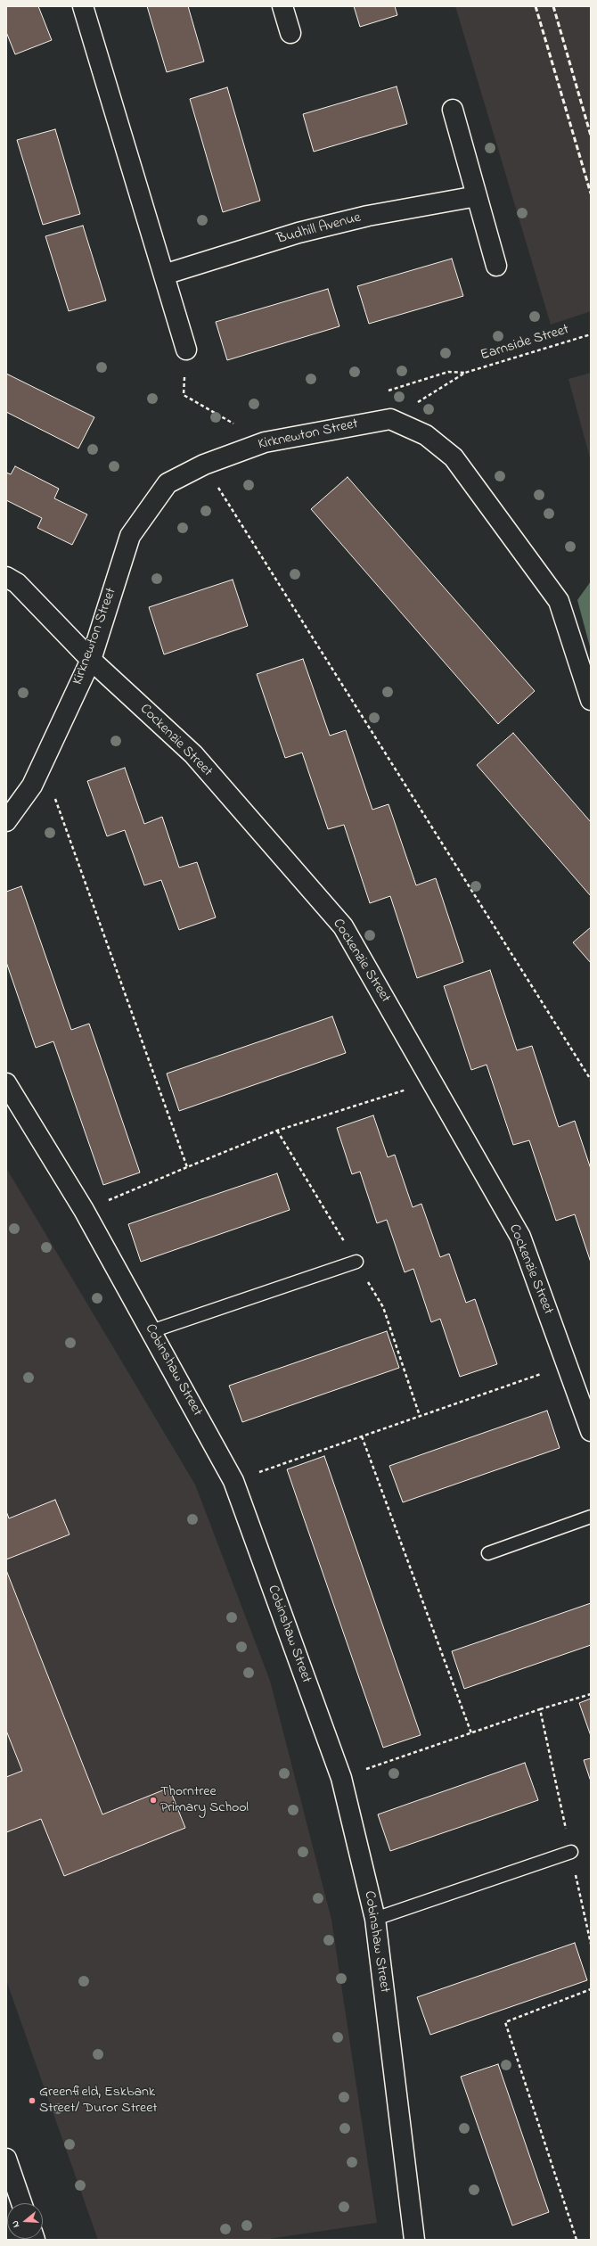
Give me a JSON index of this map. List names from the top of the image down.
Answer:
{
  "streets": {
    "street": [
      "Budhill Avenue",
      "Kirknewton Street",
      "Cockenzie Street",
      "Cobinshaw Street"
    ],
    "path": ["Earnside Street"]
  },
  "crossings": [
    ["Earnside Street", "Kirknewton Street"],
    ["Kirknewton Street", "Cockenzie Street"]
  ],
  "places": ["Thorntree Primary School", "Greenfield, Eskbank Street/ Duror Street"],
  "north": "left"
}
